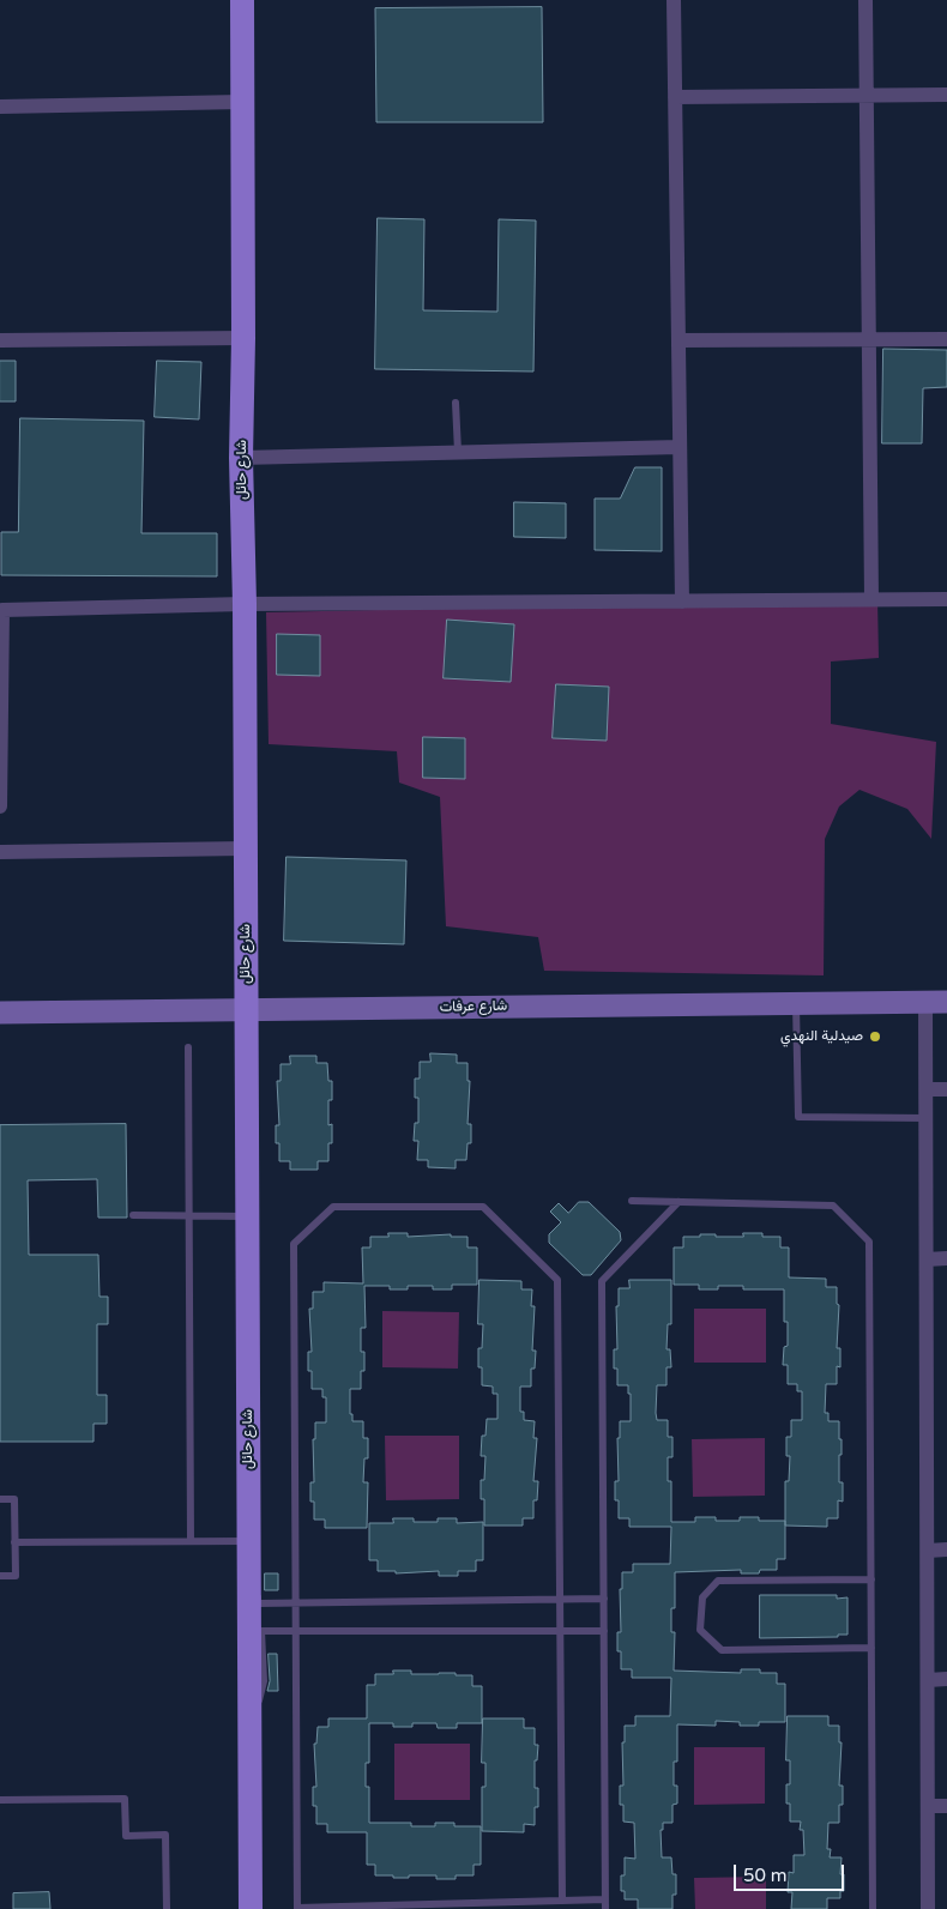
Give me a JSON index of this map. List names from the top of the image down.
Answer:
{
  "streets": {
    "main road": ["شارع حائل"],
    "street": ["شارع عرفات"]
  },
  "crossings": [
    ["شارع حائل", "شارع عرفات"]
  ],
  "places": ["صيدلية النهدي"],
  "scale_bar": "50 m"
}
